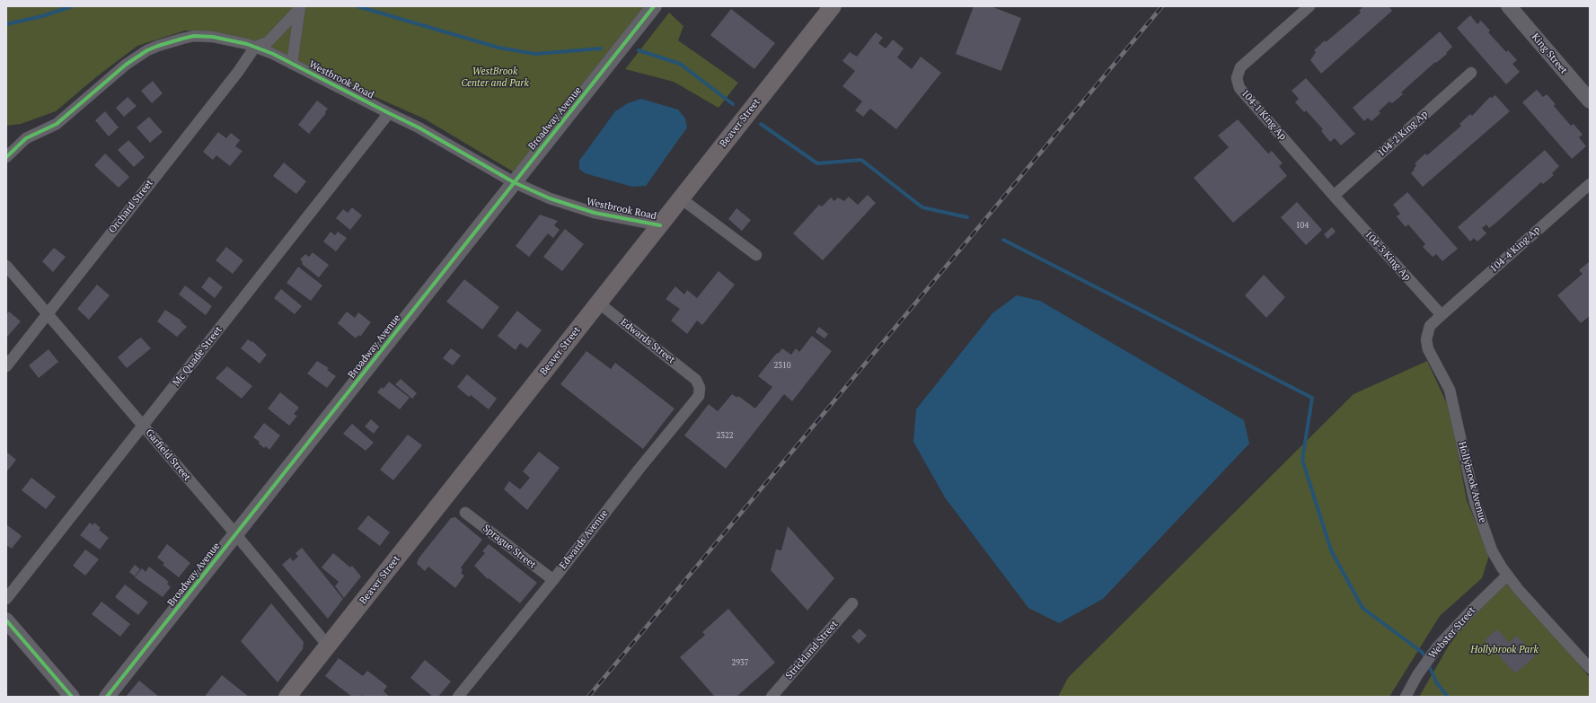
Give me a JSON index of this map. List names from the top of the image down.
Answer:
{
  "streets": {
    "main road": ["Beaver Street"],
    "street": [
      "King Street",
      "Westbrook Road",
      "104-1 King Ap",
      "Broadway Avenue",
      "104-2 King Ap",
      "Orchard Street",
      "104-4 King Ap",
      "104-3 King Ap",
      "Edwards Street",
      "Mc Quade Street",
      "Garfield Street",
      "Hollybrook Avenue",
      "Edwards Avenue",
      "Sprague Street",
      "Webster Street",
      "Strickland Street"
    ]
  },
  "crossings": [
    ["Westbrook Road", "Broadway Avenue"],
    ["Westbrook Road", "Beaver Street"],
    ["Westbrook Road", "Orchard Street"],
    ["Westbrook Road", "Mc Quade Street"],
    ["104-1 King Ap", "104-2 King Ap"],
    ["104-1 King Ap", "104-3 King Ap"],
    ["Broadway Avenue", "Garfield Street"],
    ["Beaver Street", "Edwards Street"],
    ["Beaver Street", "Garfield Street"],
    ["104-2 King Ap", "104-3 King Ap"],
    ["Orchard Street", "Garfield Street"],
    ["104-4 King Ap", "104-3 King Ap"],
    ["104-4 King Ap", "Hollybrook Avenue"],
    ["104-3 King Ap", "Hollybrook Avenue"],
    ["Edwards Street", "Edwards Avenue"],
    ["Mc Quade Street", "Garfield Street"],
    ["Hollybrook Avenue", "Webster Street"],
    ["Edwards Avenue", "Sprague Street"]
  ],
  "parks": ["WestBrook Center and Park", "Hollybrook Park"],
  "house_numbers": [
    "104",
    "2310",
    "2322",
    "2937"
  ]
}
